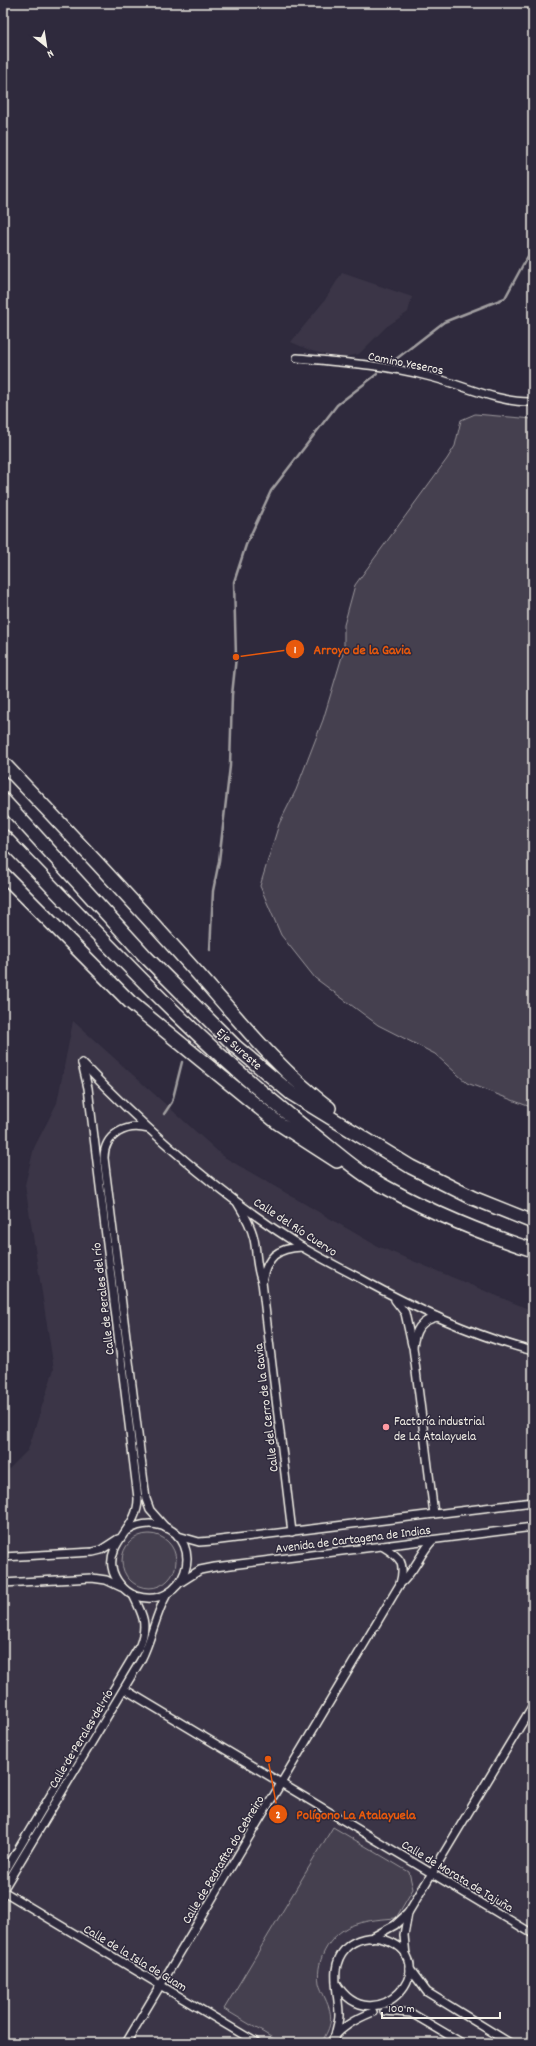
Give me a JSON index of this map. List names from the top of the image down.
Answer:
{
  "streets": {
    "highway": ["Eje Sureste"],
    "street": [
      "Camino Yeseros",
      "Calle del Río Cuervo",
      "Calle de Perales del río",
      "Calle del Cerro de la Gavia",
      "Avenida de Cartagena de Indias",
      "Calle de Pedrafita do Cebreiro",
      "Calle de Morata de Tajuña",
      "Calle de la Isla de Guam"
    ]
  },
  "crossings": [
    ["Calle del Río Cuervo", "Calle de Perales del río"],
    ["Calle del Río Cuervo", "Calle del Cerro de la Gavia"],
    ["Calle de Perales del río", "Avenida de Cartagena de Indias"],
    ["Calle de Perales del río", "Calle de Morata de Tajuña"],
    ["Calle de Perales del río", "Calle de la Isla de Guam"],
    ["Calle del Cerro de la Gavia", "Avenida de Cartagena de Indias"],
    ["Avenida de Cartagena de Indias", "Calle de Pedrafita do Cebreiro"],
    ["Calle de Pedrafita do Cebreiro", "Calle de Morata de Tajuña"],
    ["Calle de Pedrafita do Cebreiro", "Calle de la Isla de Guam"]
  ],
  "places": ["Arroyo de la Gavia", "Factoría industrial de La Atalayuela", "Polígono La Atalayuela"],
  "scale_bar": "100 m",
  "north": "bottom right"
}
